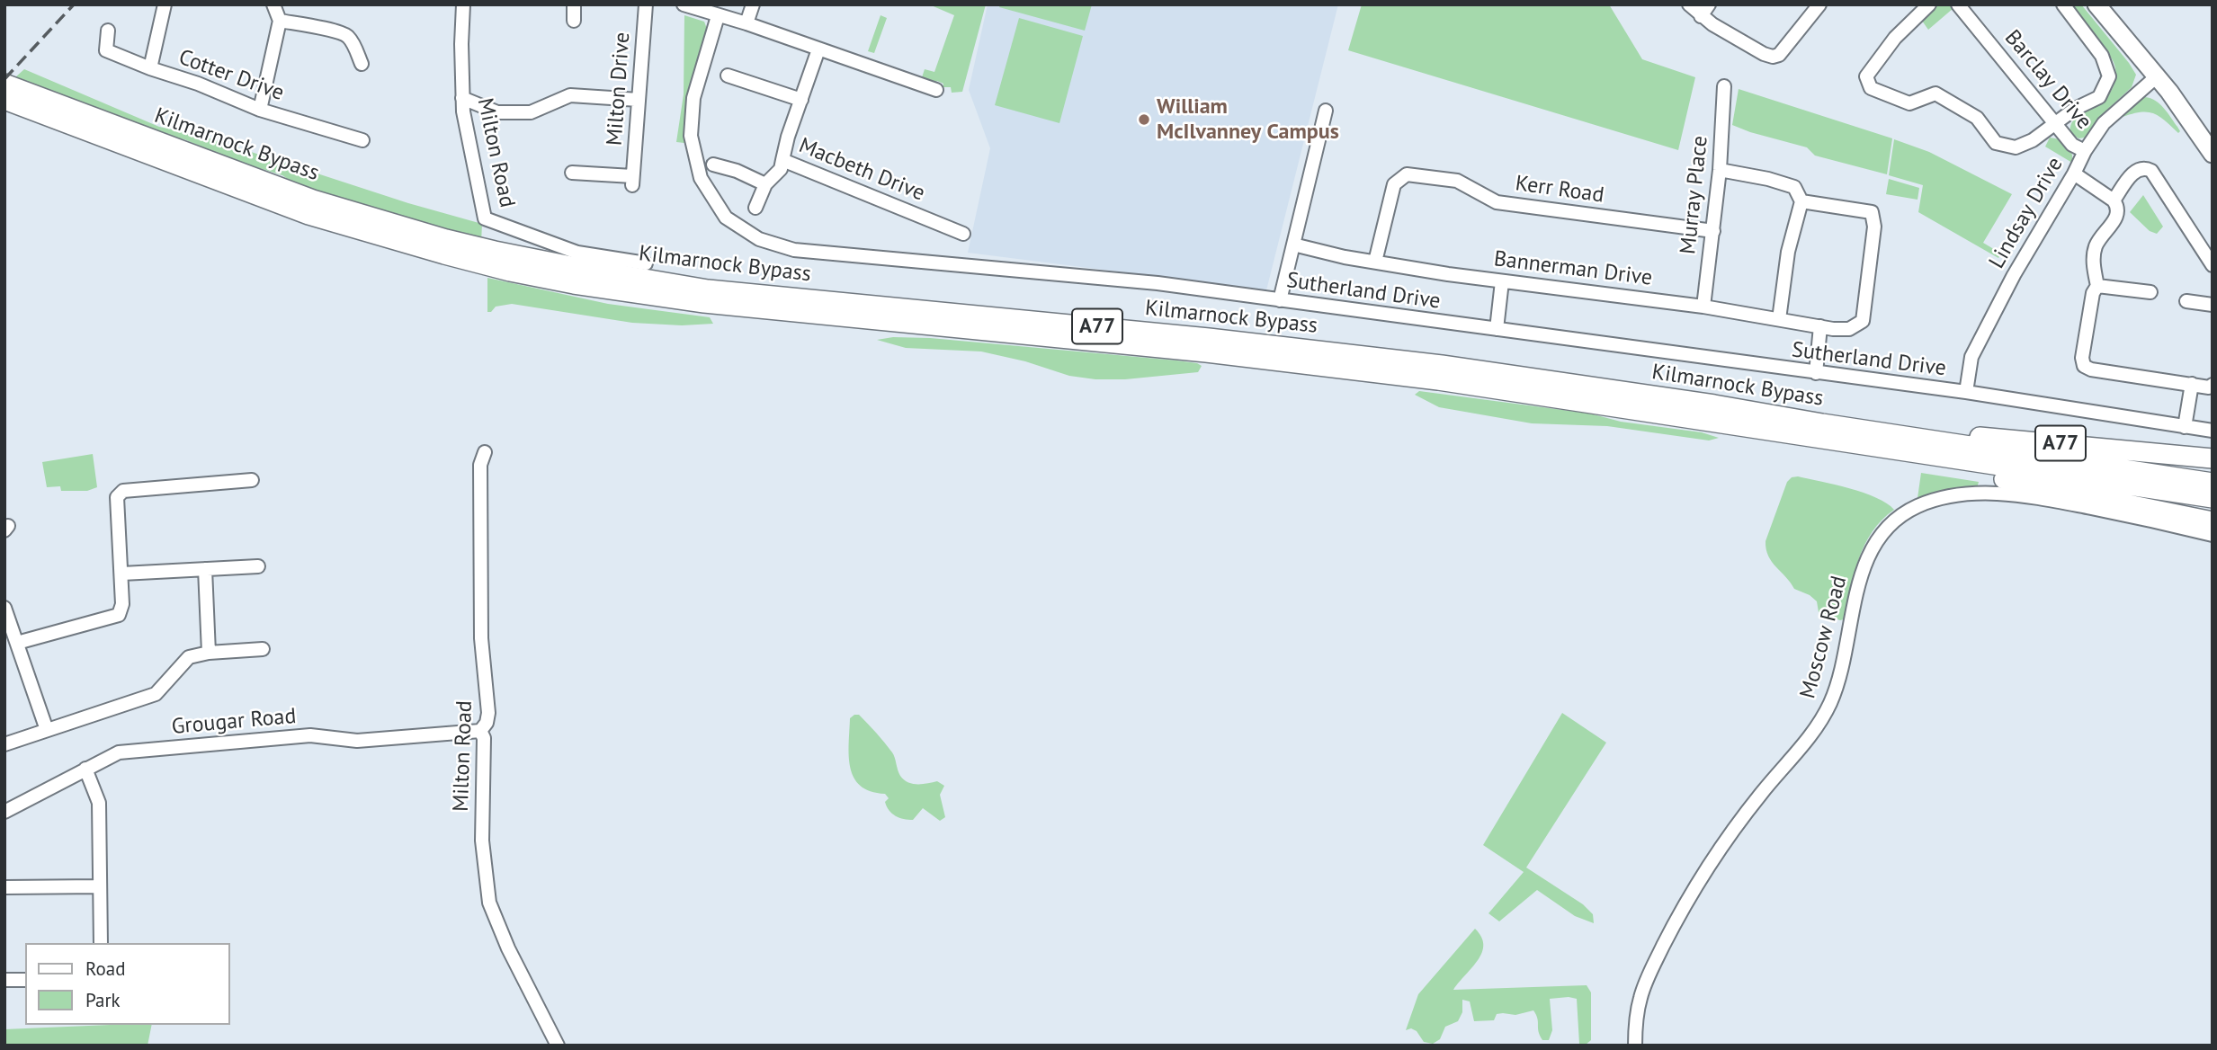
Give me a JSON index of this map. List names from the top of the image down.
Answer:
{
  "streets": {
    "highway": ["Kilmarnock Bypass", "A77"],
    "street": [
      "Cotter Drive",
      "Barclay Drive",
      "Milton Drive",
      "Milton Road",
      "Macbeth Drive",
      "Kerr Road",
      "Murray Place",
      "Lindsay Drive",
      "Bannerman Drive",
      "Sutherland Drive",
      "Moscow Road",
      "Grougar Road"
    ]
  },
  "crossings": [
    ["Barclay Drive", "Lindsay Drive"],
    ["Kilmarnock Bypass", "A77"],
    ["Milton Road", "Grougar Road"],
    ["Kerr Road", "Murray Place"],
    ["Kerr Road", "Bannerman Drive"],
    ["Murray Place", "Bannerman Drive"],
    ["Lindsay Drive", "Sutherland Drive"]
  ],
  "places": ["William McIlvanney Campus"],
  "legend": ["Road", "Park"]
}
